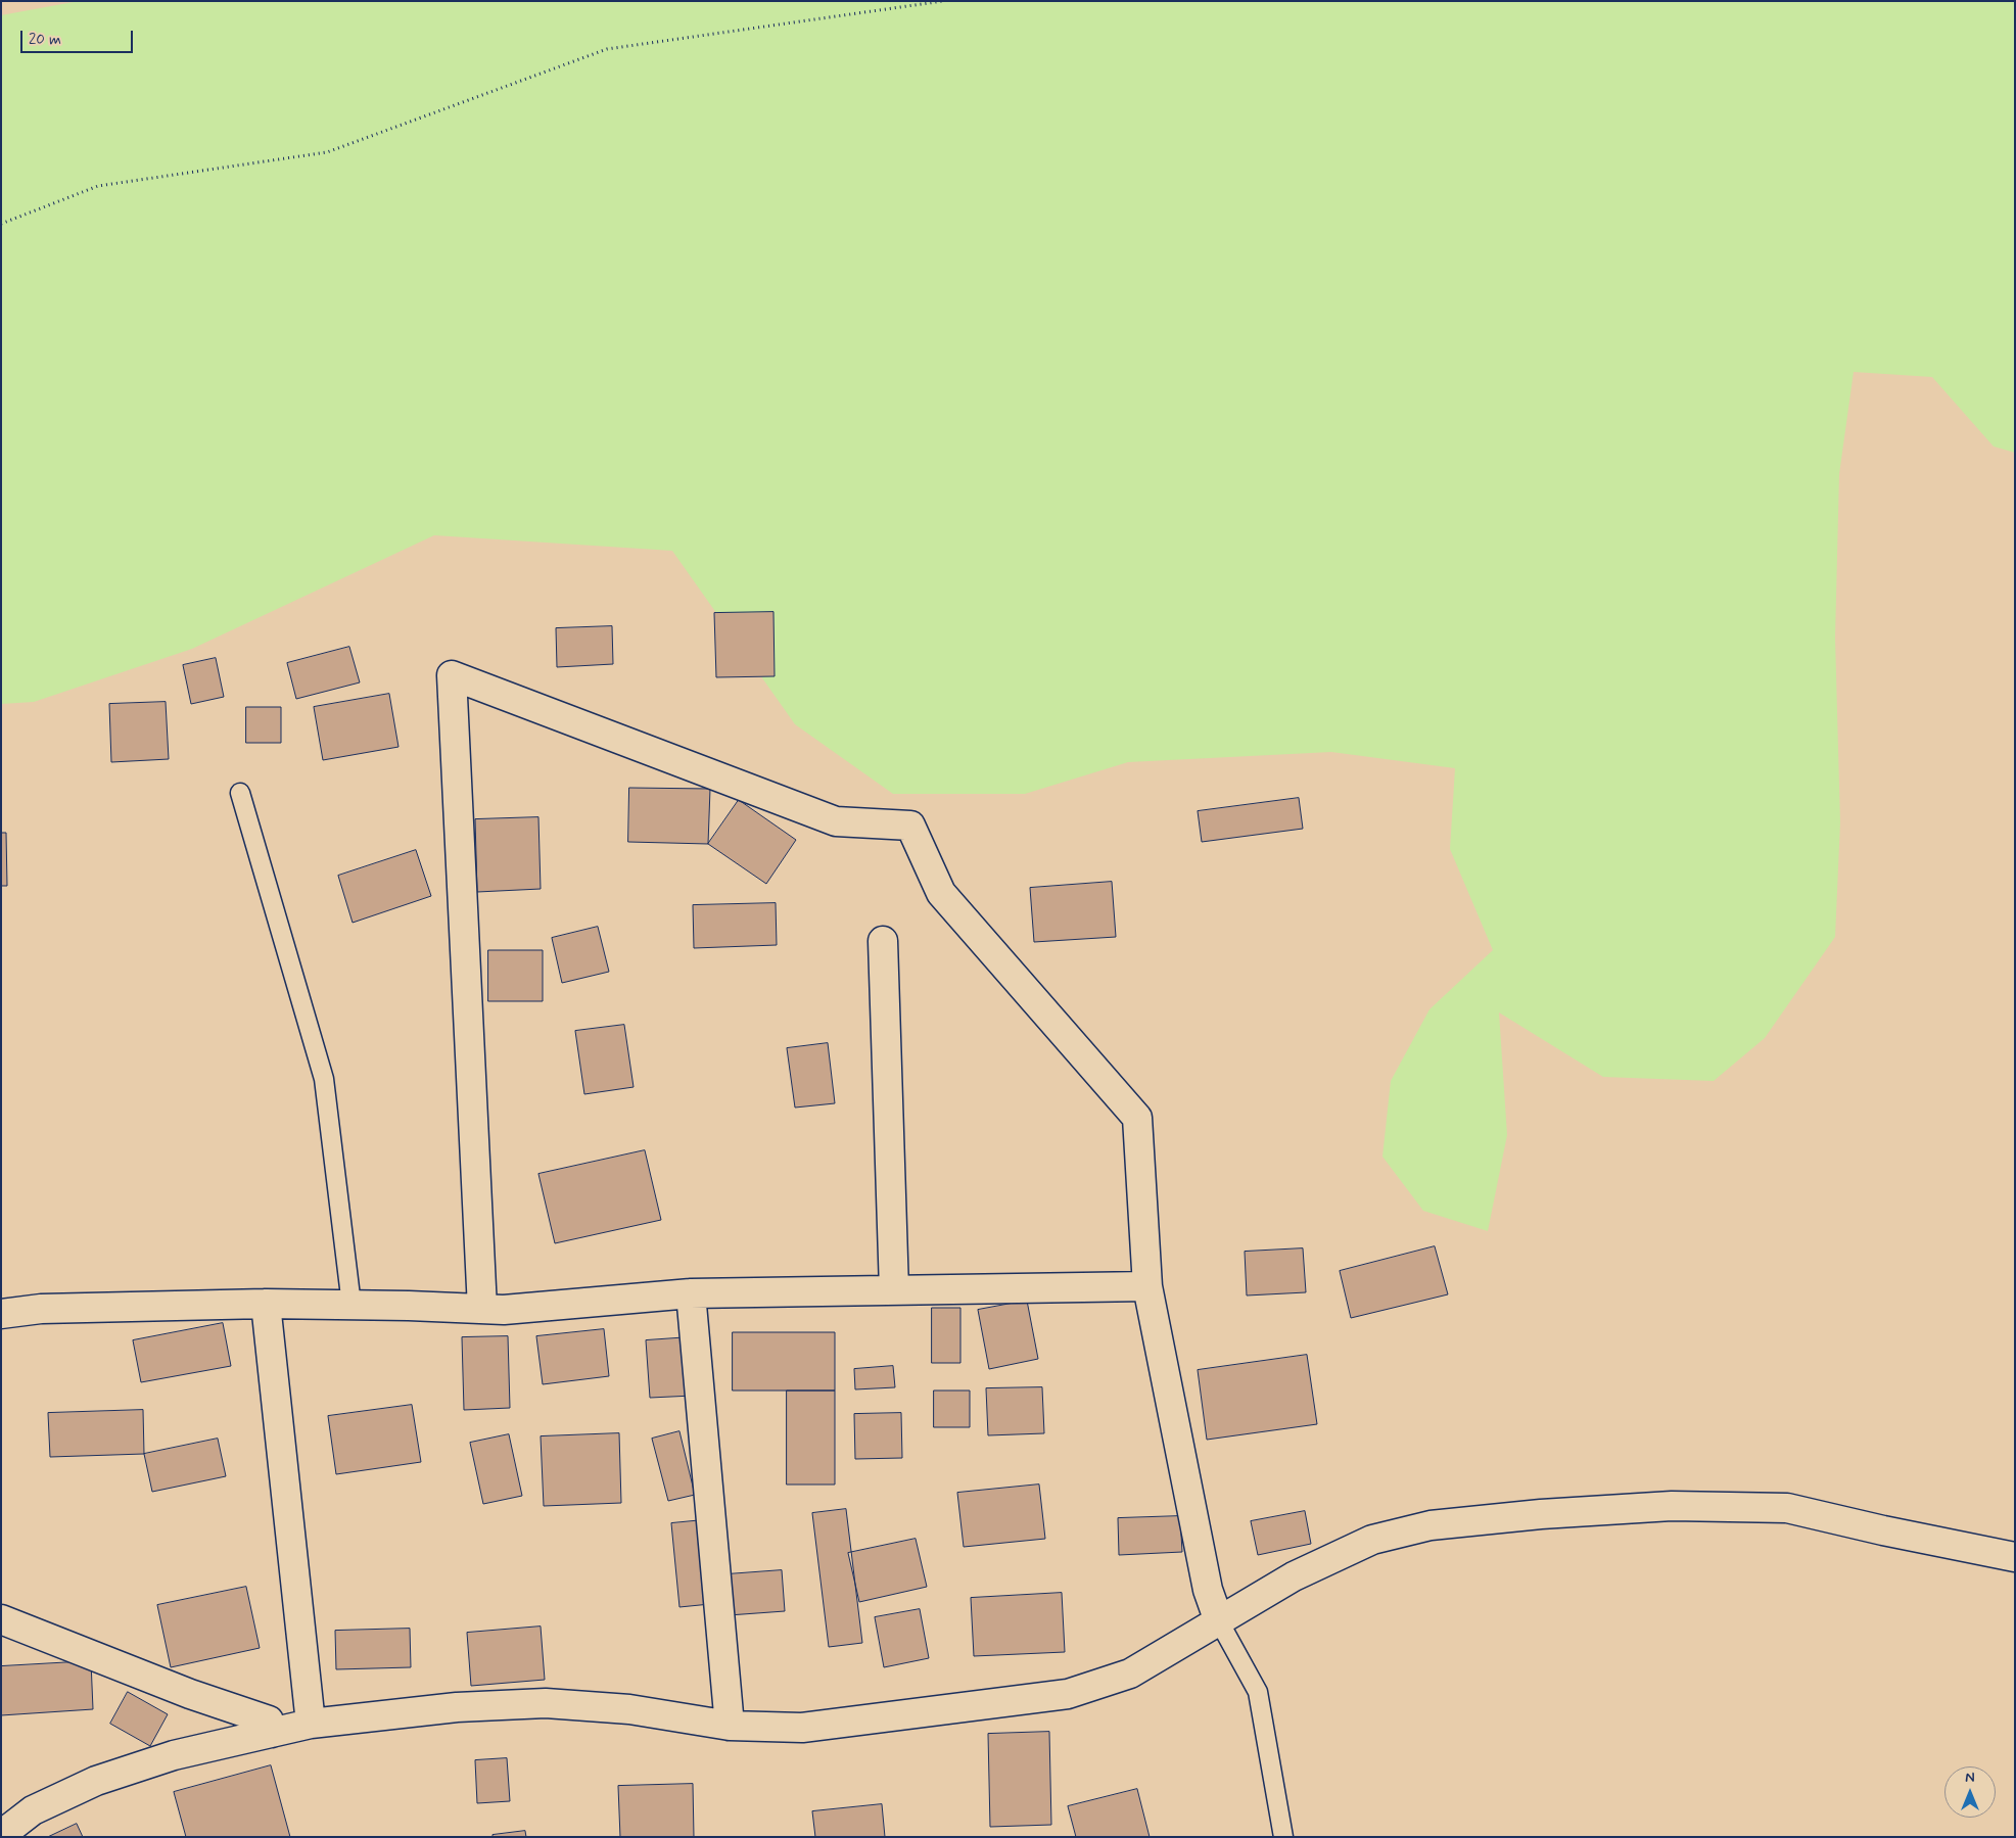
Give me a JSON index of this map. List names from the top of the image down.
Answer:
{
  "scale_bar": "20 m",
  "north": "top"
}
